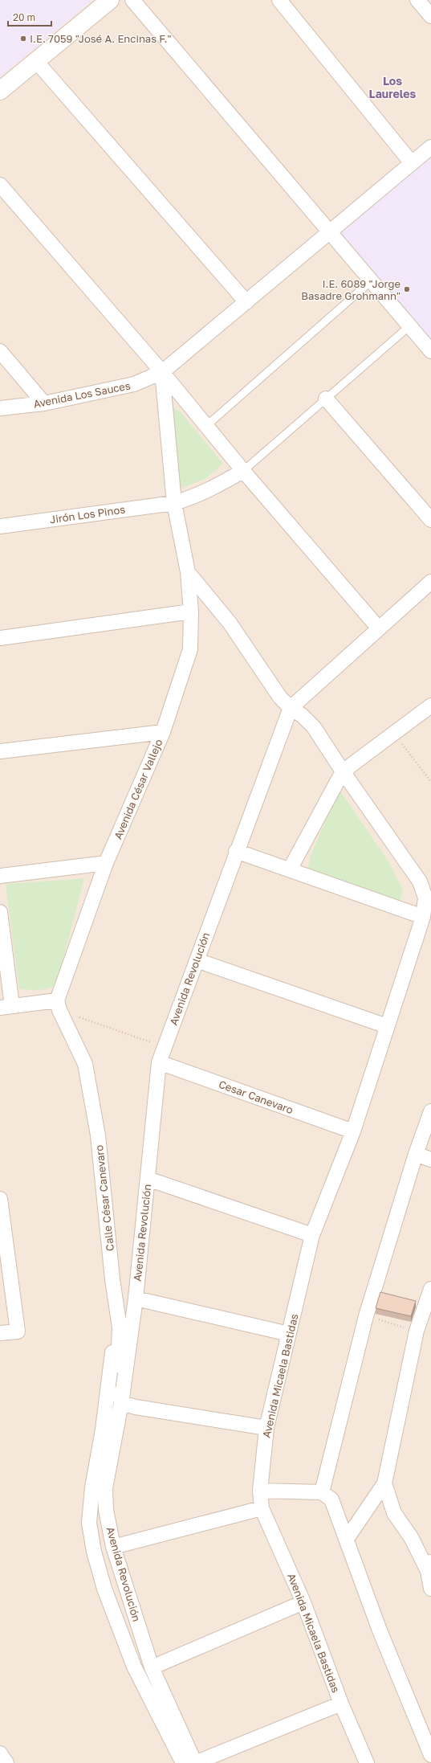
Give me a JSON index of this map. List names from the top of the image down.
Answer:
{
  "streets": {
    "street": [
      "Avenida Los Sauces",
      "Jirón Los Pinos",
      "Avenida César Vallejo",
      "Avenida Revolución",
      "Cesar Canevaro",
      "Calle César Canevaro",
      "Avenida Micaela Bastidas"
    ]
  },
  "crossings": [
    ["Avenida Los Sauces", "Avenida César Vallejo"],
    ["Jirón Los Pinos", "Avenida César Vallejo"],
    ["Avenida César Vallejo", "Calle César Canevaro"],
    ["Avenida César Vallejo", "Avenida Micaela Bastidas"],
    ["Avenida Revolución", "Cesar Canevaro"],
    ["Avenida Revolución", "Calle César Canevaro"],
    ["Avenida Revolución", "Avenida Micaela Bastidas"],
    ["Cesar Canevaro", "Avenida Micaela Bastidas"]
  ],
  "districts": ["Los Laureles"],
  "places": ["I.E. 7059 \"José A. Encinas F.\"", "I.E. 6089 \"Jorge Basadre Grohmann\""],
  "scale_bar": "20 m"
}
